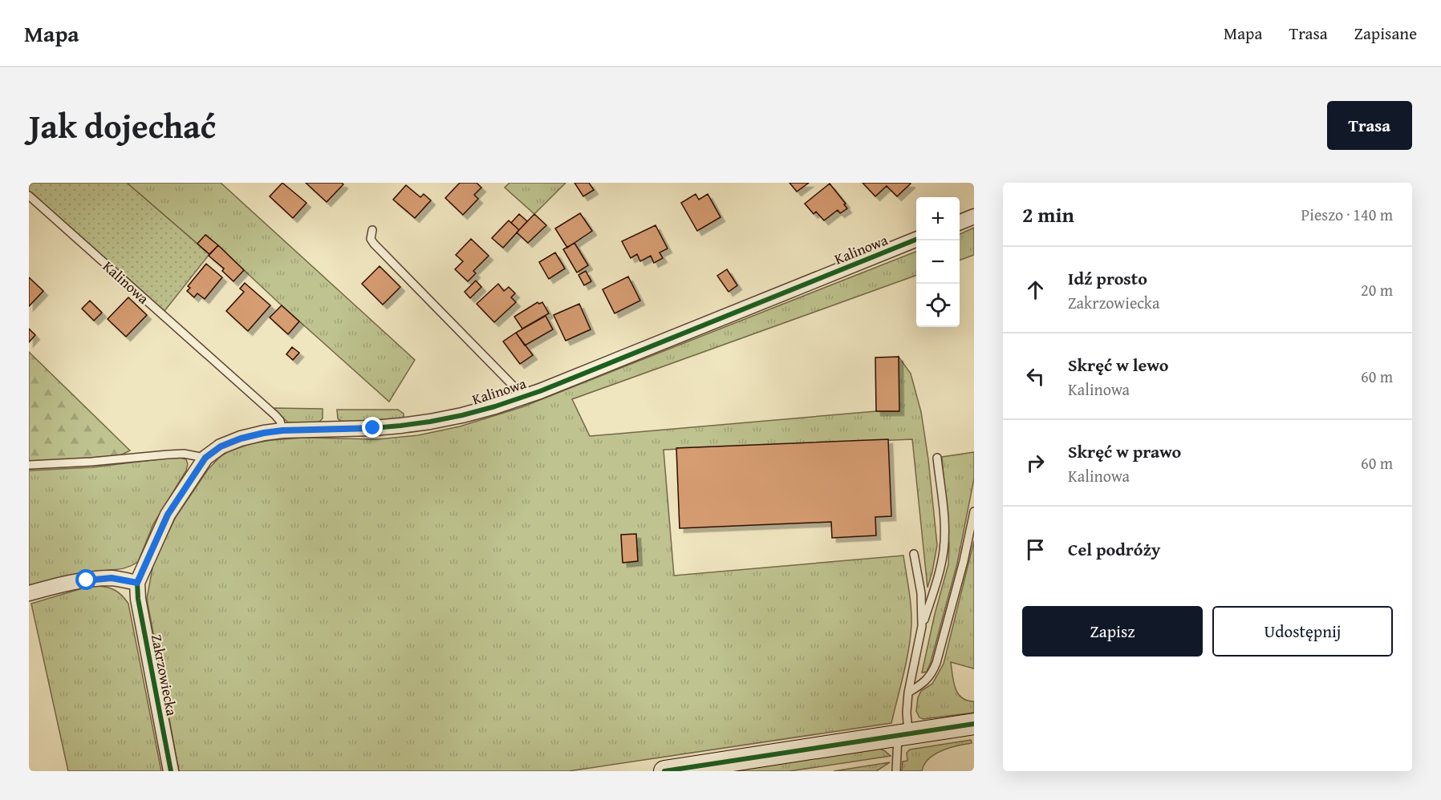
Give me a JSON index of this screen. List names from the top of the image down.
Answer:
{
  "streets": {
    "street": ["Kalinowa", "Zakrzowiecka"]
  },
  "crossings": [
    ["Kalinowa", "Zakrzowiecka"]
  ],
  "page": {
    "header": "Mapa",
    "nav": ["Mapa", "Trasa", "Zapisane"],
    "title": "Jak dojechać",
    "buttons": [
      "Trasa",
      ["Zapisz", "Udostępnij"]
    ],
    "heading": ["2 min", "Pieszo · 140 m"],
    "map_buttons": ["+", "−"],
    "list": [
      ["Idź prosto", "Zakrzowiecka", "20 m"],
      ["Skręć w lewo", "Kalinowa", "60 m"],
      ["Skręć w prawo", "Kalinowa", "60 m"],
      "Cel podróży"
    ]
  }
}
